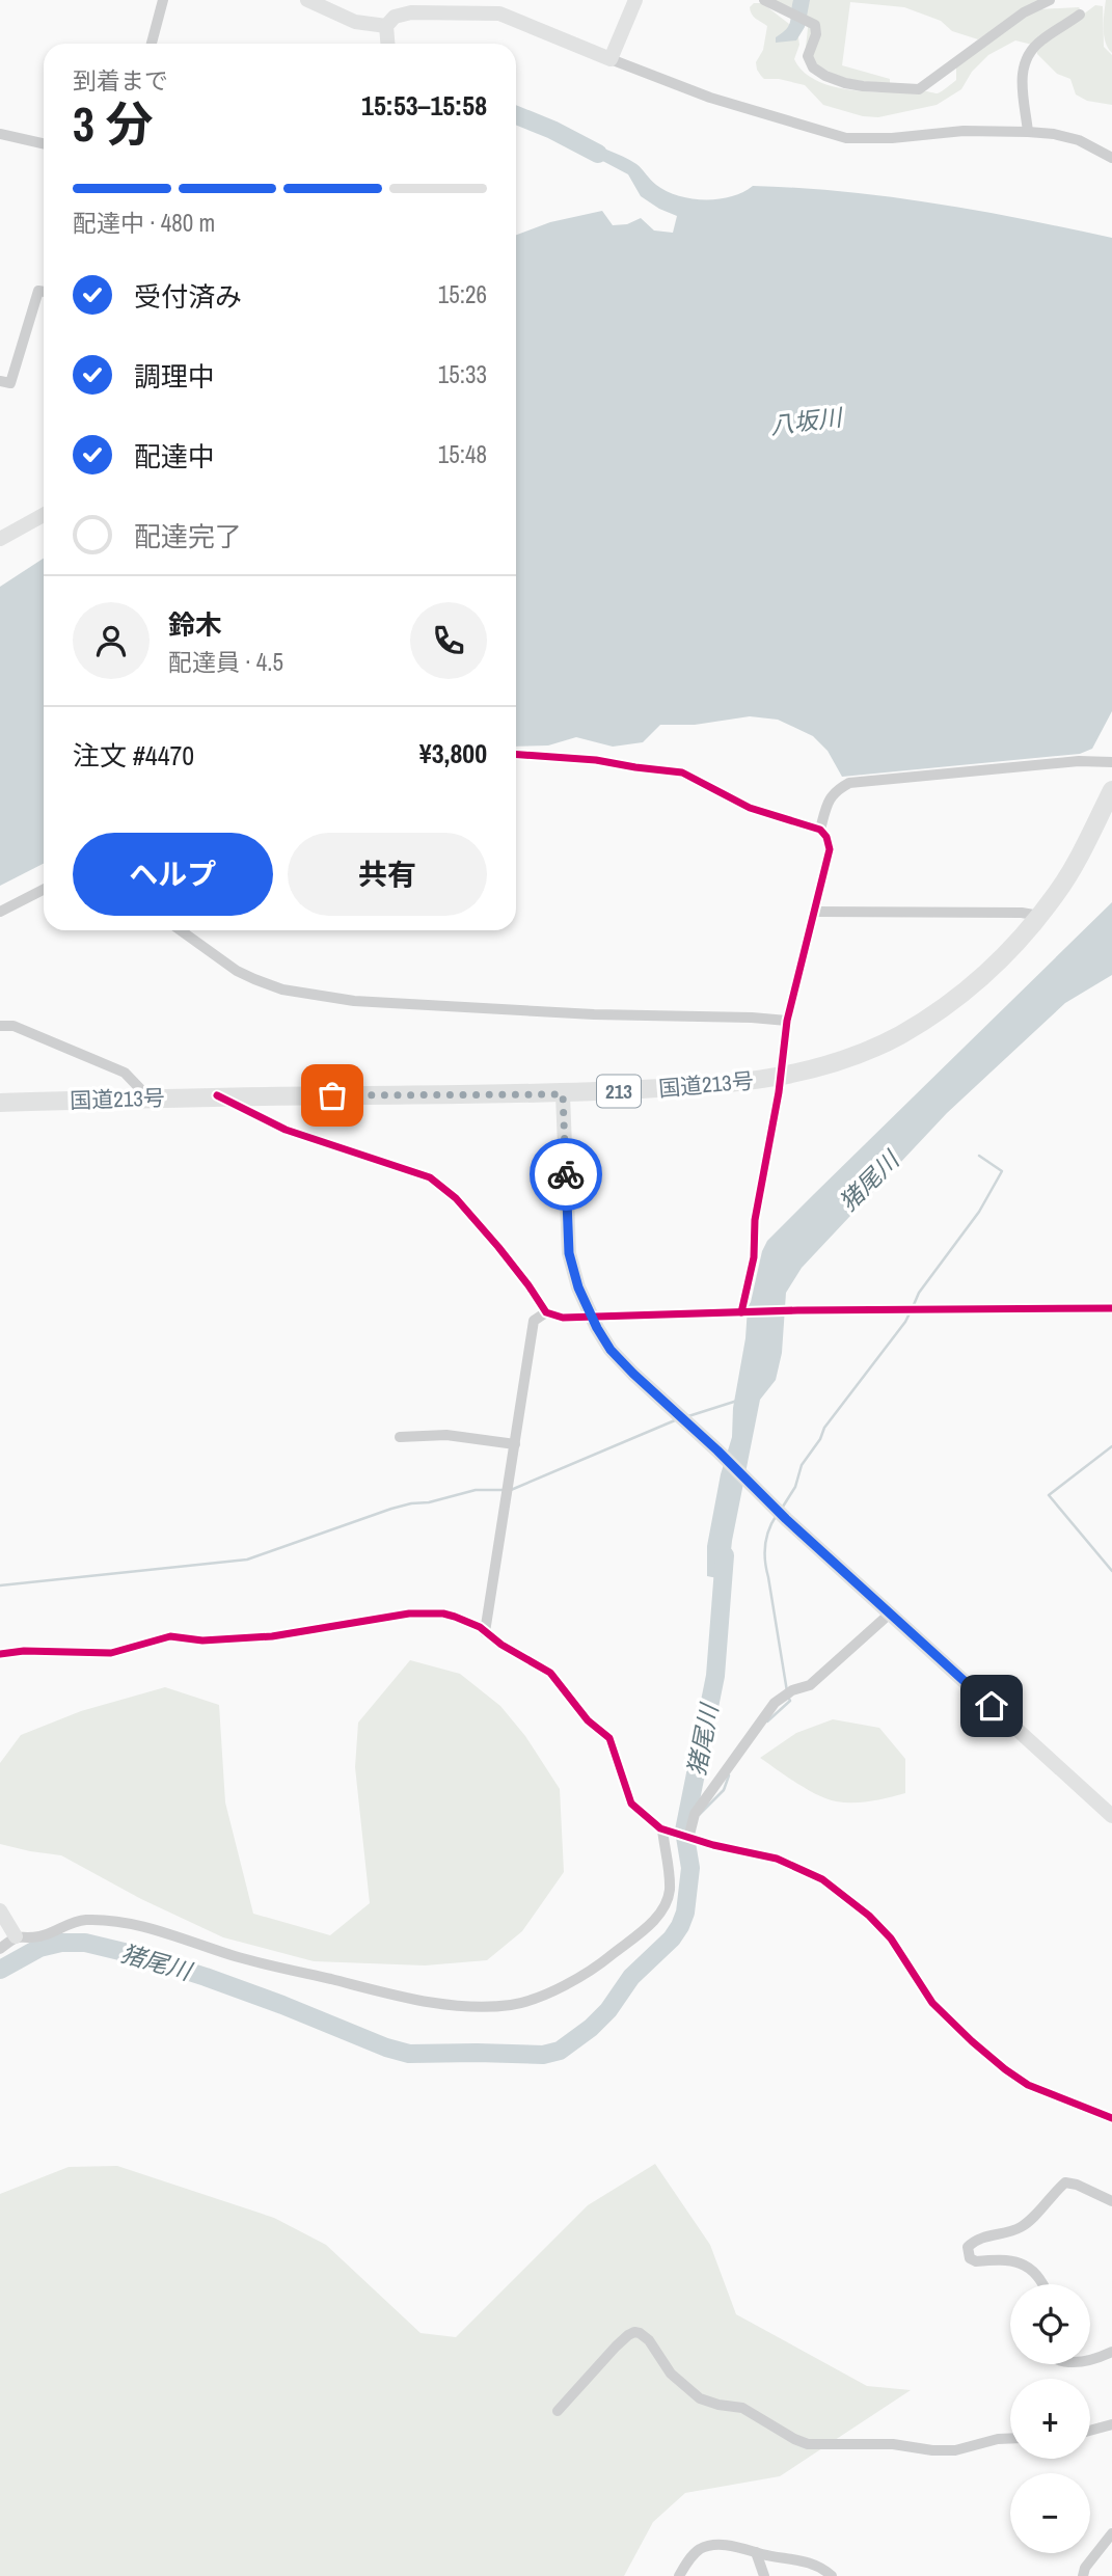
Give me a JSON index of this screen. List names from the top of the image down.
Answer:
{
  "streets": {
    "highway": ["国道213号", "213"]
  },
  "water": ["八坂川", "猪尾川"],
  "page": {
    "heading": ["3 分", "到着まで", "15:53–15:58"],
    "panel": [
      "鈴木",
      "配達員 · 4.5",
      "注文 #4470",
      "¥3,800"
    ],
    "bar": "配達中 · 480 m",
    "list": [
      ["受付済み", "15:26"],
      ["調理中", "15:33"],
      ["配達中", "15:48"],
      "配達完了"
    ],
    "buttons": ["ヘルプ", "共有"],
    "map_buttons": ["+", "−"]
  }
}
